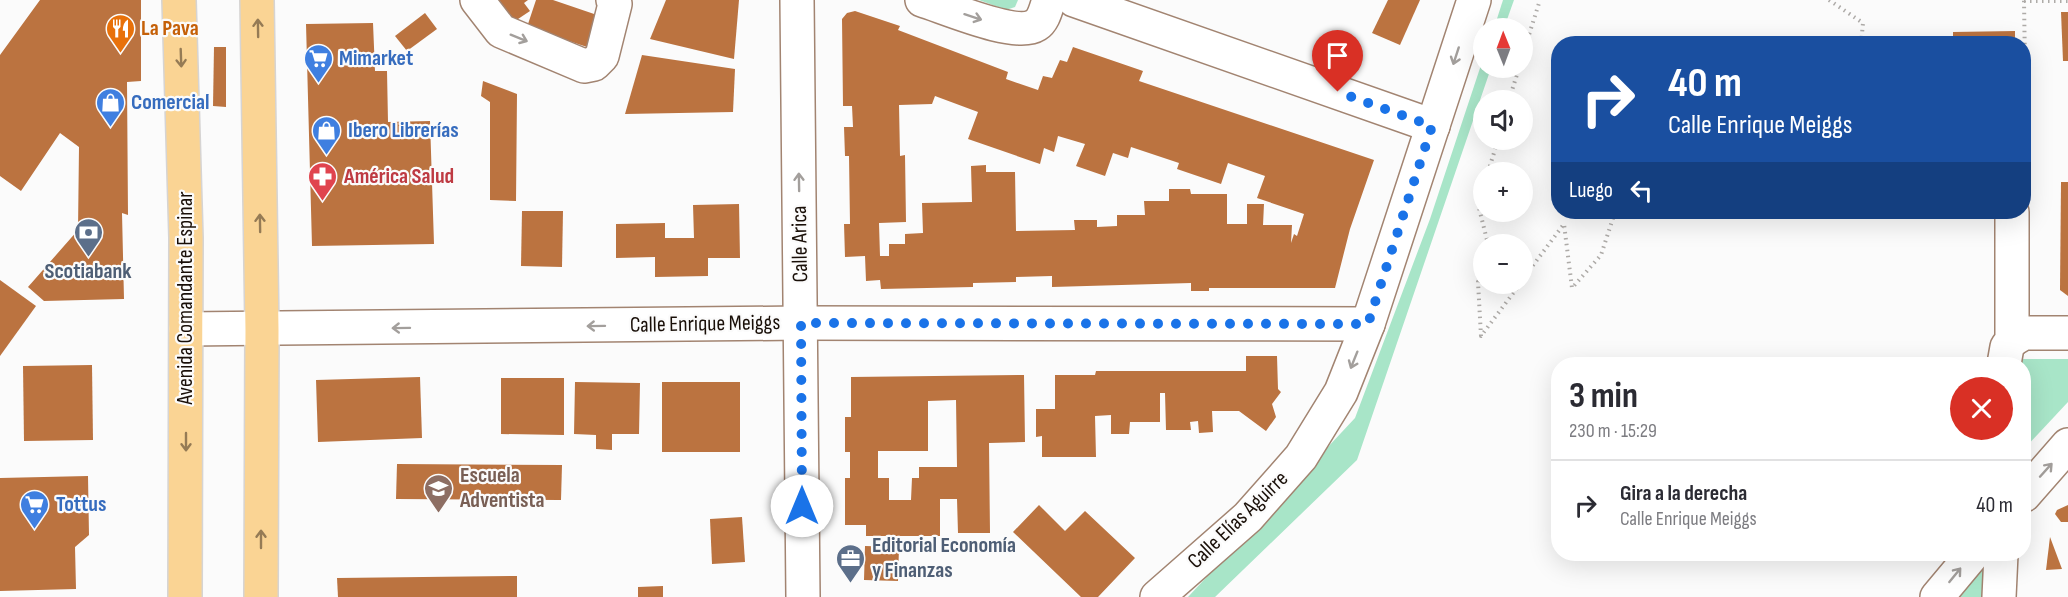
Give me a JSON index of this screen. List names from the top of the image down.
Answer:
{
  "streets": {
    "main road": ["Avenida Comandante Espinar"],
    "street": ["Calle Arica", "Calle Enrique Meiggs", "Calle Elías Aguirre"]
  },
  "crossings": [
    ["Calle Arica", "Calle Enrique Meiggs"],
    ["Avenida Comandante Espinar", "Calle Enrique Meiggs"],
    ["Calle Enrique Meiggs", "Calle Elías Aguirre"]
  ],
  "one_way": ["Calle Arica", "Calle Enrique Meiggs", "Calle Elías Aguirre"],
  "places": {
    "restaurant": ["La Pava"],
    "supermarket": ["Mimarket", "Tottus"],
    "shop": ["Comercial", "Ibero Librerías"],
    "pharmacy": ["América Salud"],
    "bank": ["Scotiabank"],
    "school or university": ["Escuela Adventista"],
    "office": ["Editorial Economía y Finanzas"]
  },
  "north": "top",
  "page": {
    "map_buttons": ["+", "−"],
    "turn": ["40 m", "Calle Enrique Meiggs"],
    "then": "Luego",
    "heading": ["3 min", "230 m · 15:29"],
    "list": [
      {
        "name": "Gira a la derecha",
        "note": "Calle Enrique Meiggs",
        "value": "40 m"
      }
    ]
  }
}
